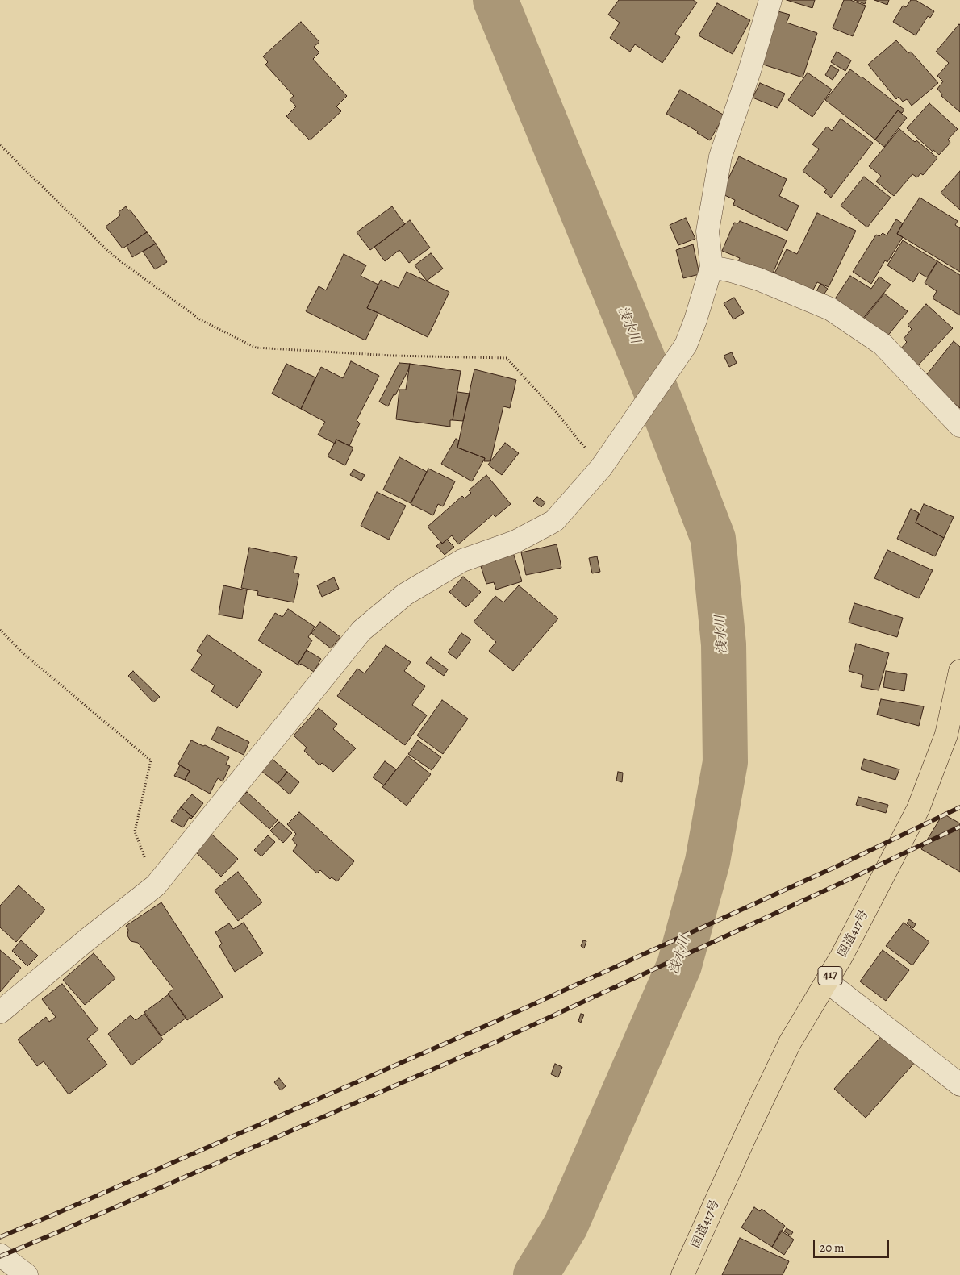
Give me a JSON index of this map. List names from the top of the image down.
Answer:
{
  "streets": {
    "highway": ["国道417号", "417"]
  },
  "water": ["浅水川"],
  "scale_bar": "20 m"
}
